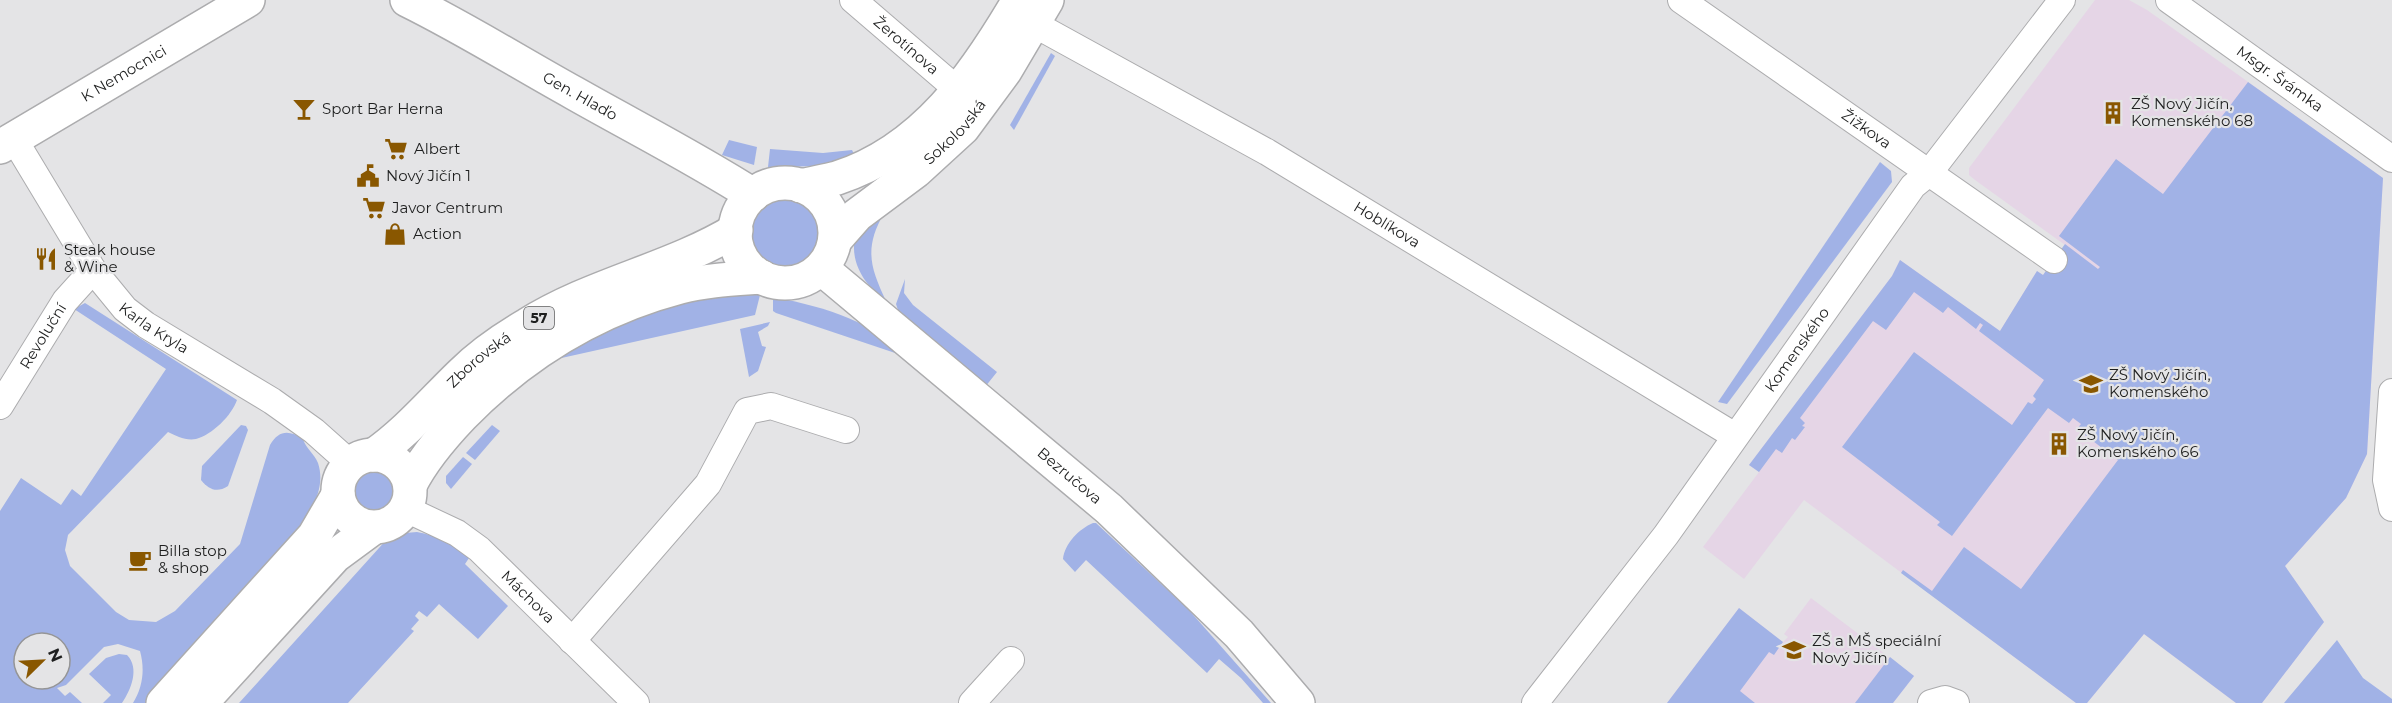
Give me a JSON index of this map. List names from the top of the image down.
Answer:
{
  "streets": {
    "main road": [
      "K Nemocnici",
      "Gen. Hlaďo",
      "Sokolovská",
      "57",
      "Zborovská",
      "Bezručova"
    ],
    "street": [
      "Žerotínova",
      "Msgr. Šrámka",
      "Žižkova",
      "Hoblíkova",
      "Karla Kryla",
      "Revoluční",
      "Komenského",
      "Máchova"
    ]
  },
  "crossings": [
    ["Žerotínova", "Sokolovská"],
    ["K Nemocnici", "Karla Kryla"],
    ["Gen. Hlaďo", "Sokolovská"],
    ["Gen. Hlaďo", "57"],
    ["Gen. Hlaďo", "Zborovská"],
    ["Gen. Hlaďo", "Bezručova"],
    ["Žižkova", "Komenského"],
    ["Sokolovská", "Hoblíkova"],
    ["Sokolovská", "57"],
    ["Sokolovská", "Zborovská"],
    ["Sokolovská", "Bezručova"],
    ["Hoblíkova", "Komenského"],
    ["57", "Karla Kryla"],
    ["57", "Zborovská"],
    ["57", "Bezručova"],
    ["57", "Máchova"],
    ["Karla Kryla", "Revoluční"],
    ["Karla Kryla", "Zborovská"],
    ["Karla Kryla", "Máchova"],
    ["Zborovská", "Bezručova"],
    ["Zborovská", "Máchova"]
  ],
  "places": {
    "bar": ["Sport Bar Herna"],
    "building": ["ZŠ Nový Jičín, Komenského 68", "ZŠ Nový Jičín, Komenského 66"],
    "supermarket": ["Albert", "Javor Centrum"],
    "public building": ["Nový Jičín 1"],
    "shop": ["Action"],
    "restaurant": ["Steak house & Wine"],
    "school or university": ["ZŠ Nový Jičín, Komenského", "ZŠ a MŠ speciální Nový Jičín"],
    "cafe": ["Billa stop & shop"]
  },
  "north": "top right"
}
